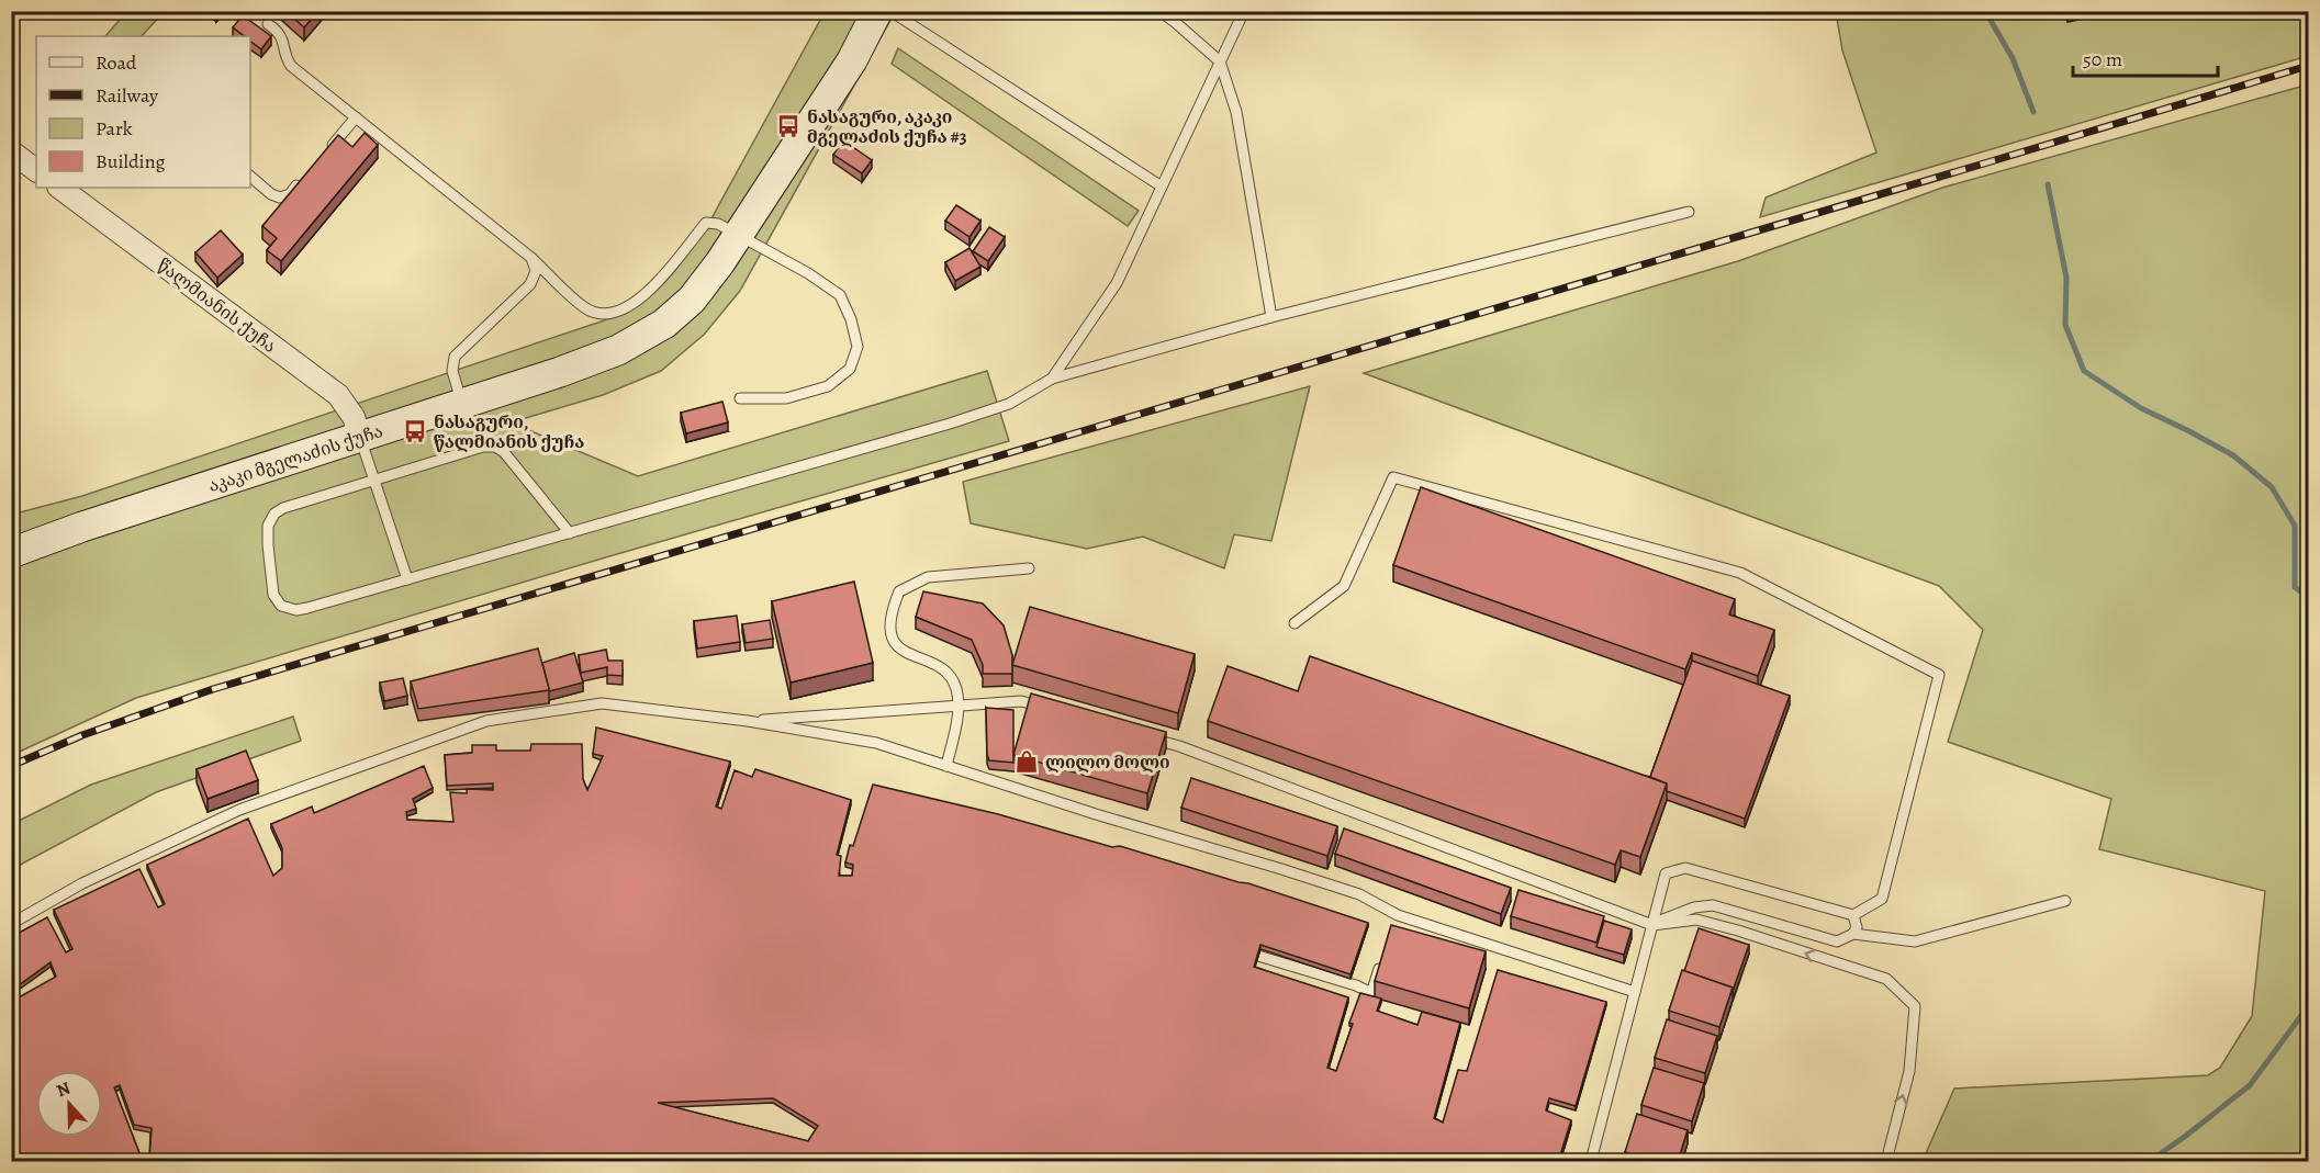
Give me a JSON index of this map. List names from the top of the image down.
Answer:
{
  "streets": {
    "street": ["წალმიანის ქუჩა", "აკაკი მგელაძის ქუჩა"]
  },
  "crossings": [
    ["წალმიანის ქუჩა", "აკაკი მგელაძის ქუჩა"]
  ],
  "places": {
    "bus stop": ["ნასაგური, აკაკი მგელაძის ქუჩა #3", "ნასაგური, წალმიანის ქუჩა"],
    "shop": ["ლილო მოლი"]
  },
  "legend": [
    "Road",
    "Railway",
    "Park",
    "Building"
  ],
  "scale_bar": "50 m",
  "north": "top"
}
